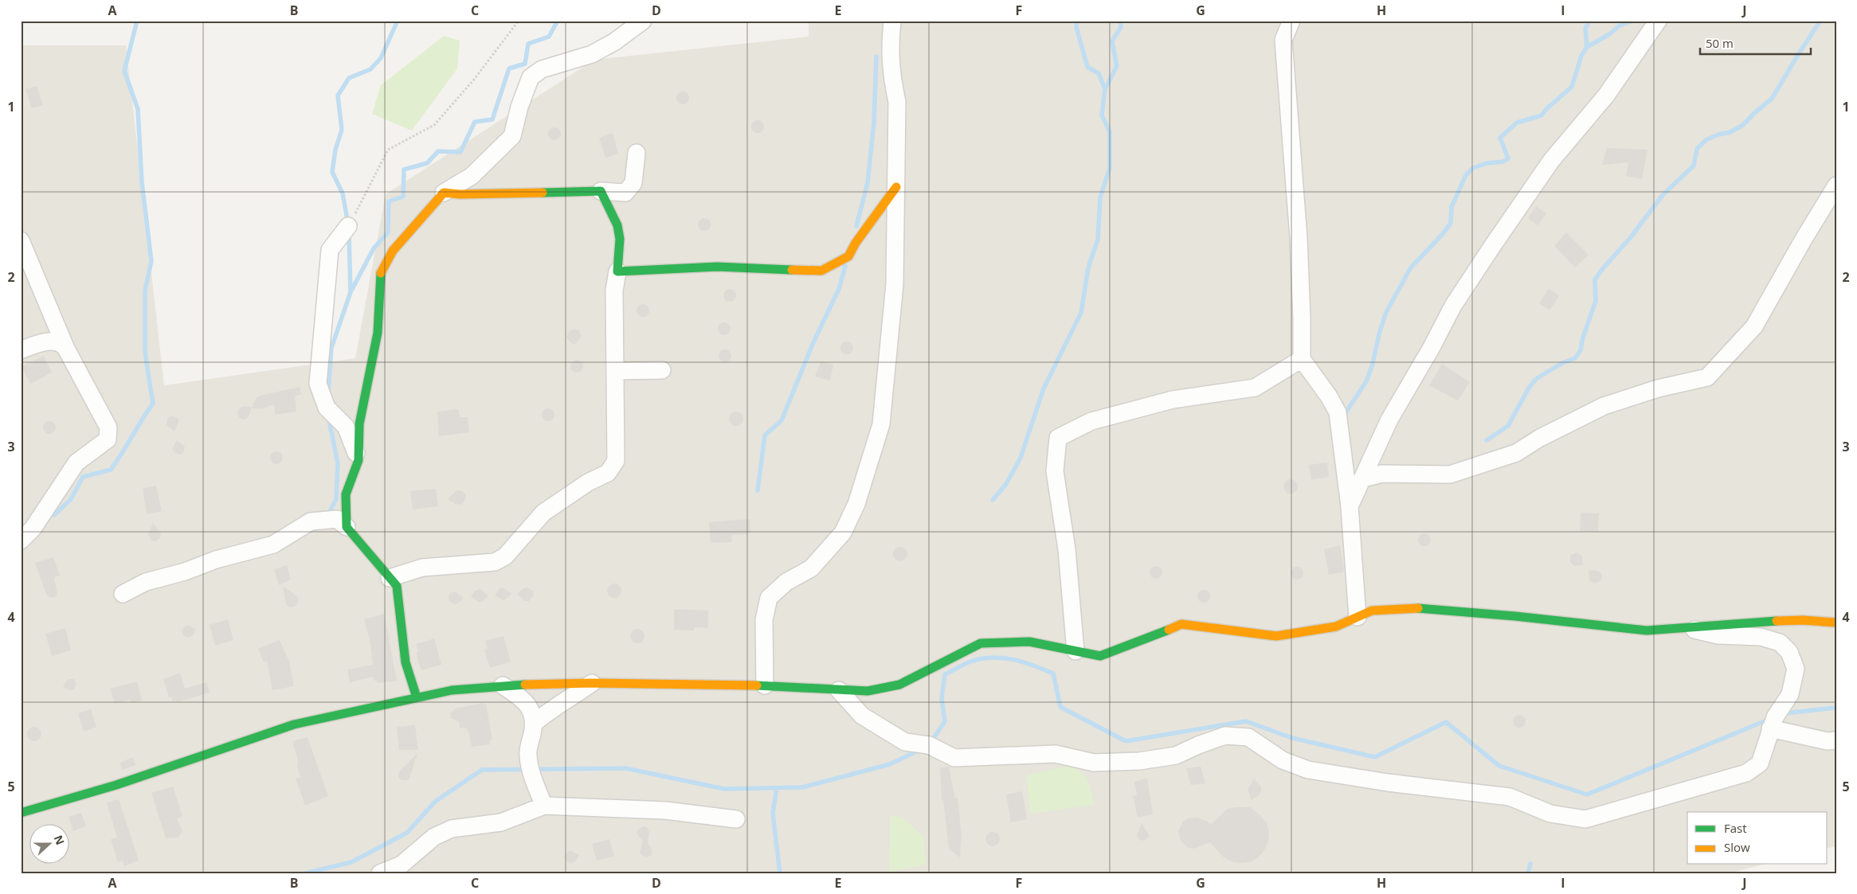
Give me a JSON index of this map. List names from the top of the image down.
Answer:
{
  "legend": ["Fast", "Slow"],
  "scale_bar": "50 m",
  "north": "right",
  "grid": {
    "columns": [
      "A",
      "B",
      "C",
      "D",
      "E",
      "F",
      "G",
      "H",
      "I",
      "J"
    ],
    "rows": [
      "1",
      "2",
      "3",
      "4",
      "5"
    ]
  }
}
